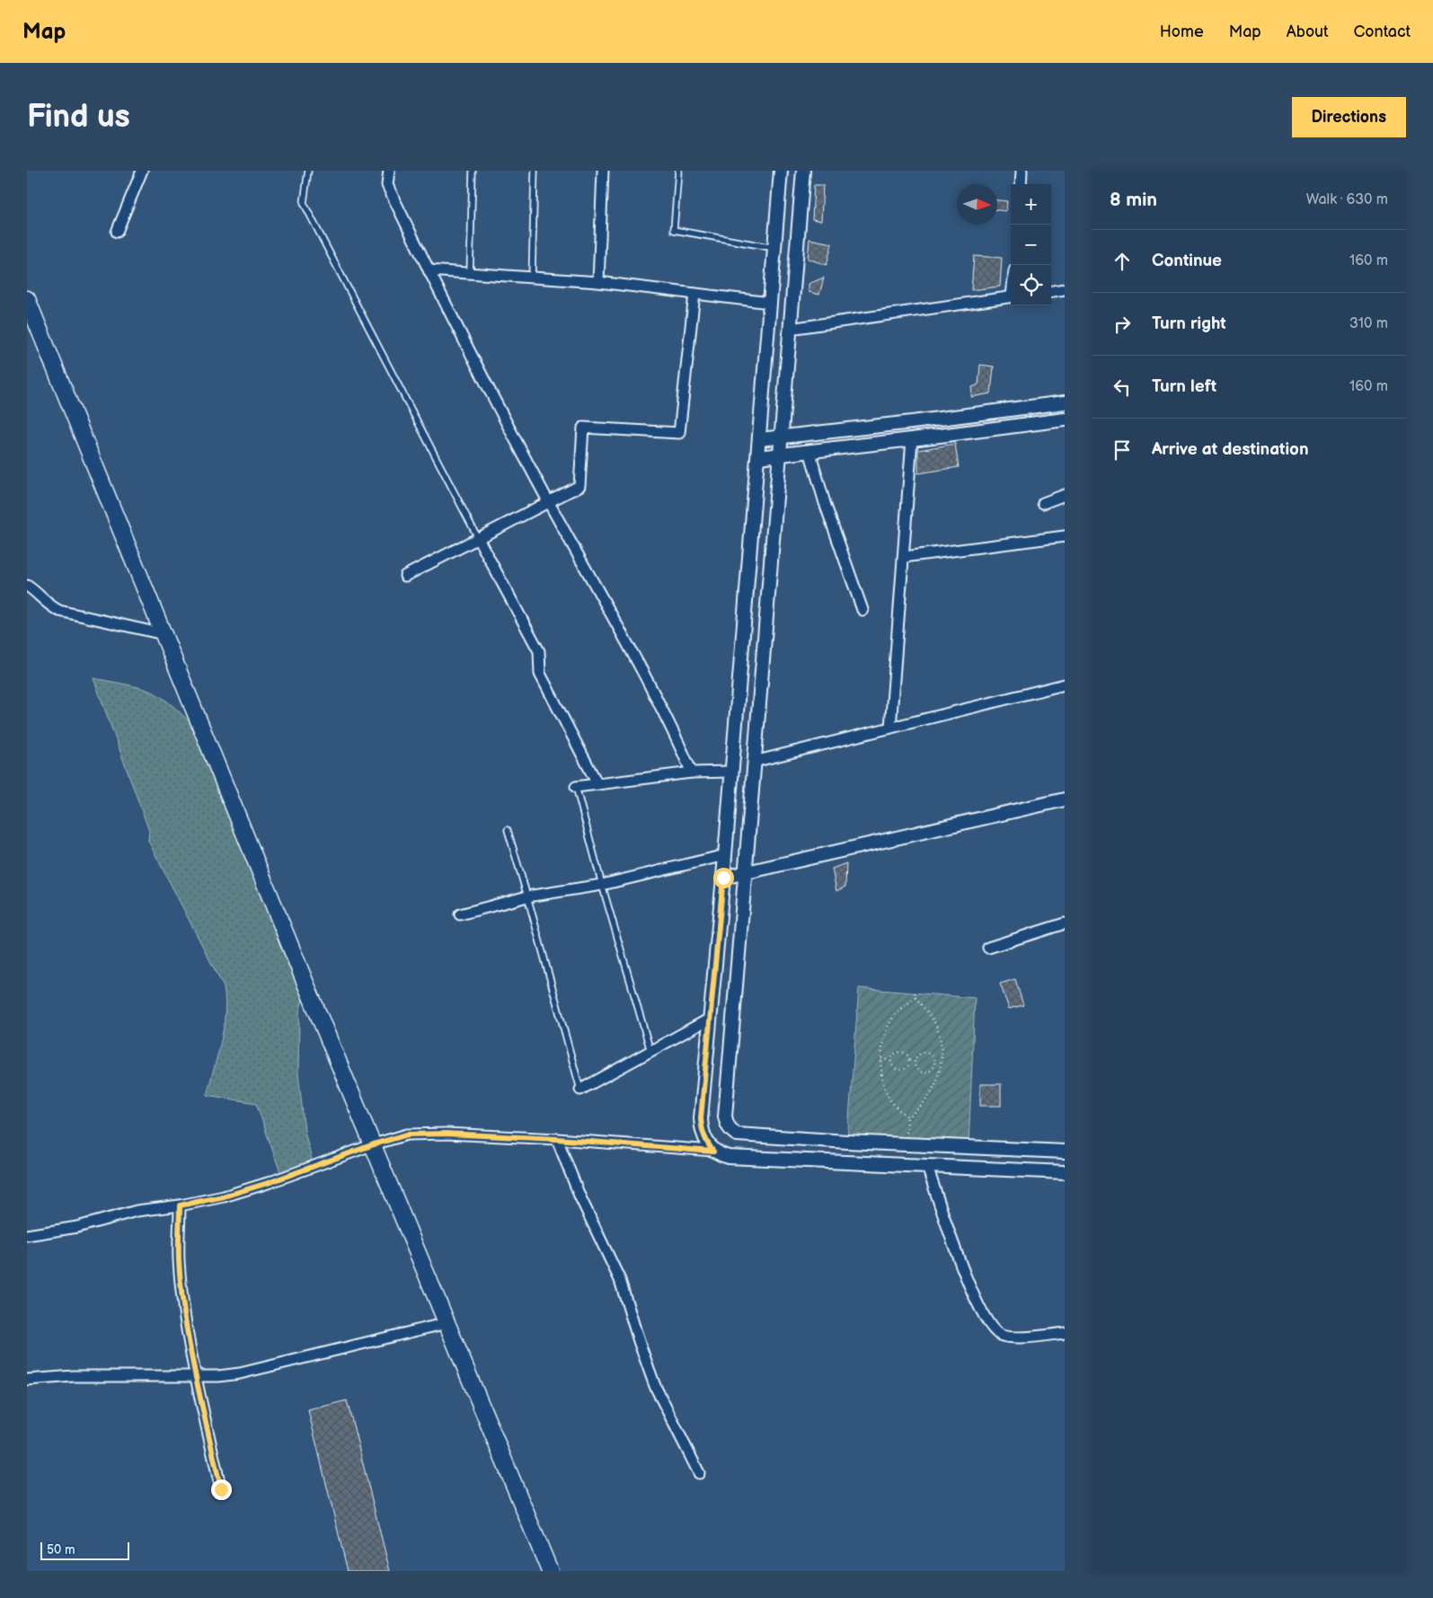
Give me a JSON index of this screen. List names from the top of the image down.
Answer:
{
  "scale_bar": "50 m",
  "north": "right",
  "page": {
    "header": "Map",
    "nav": [
      "Home",
      "Map",
      "About",
      "Contact"
    ],
    "buttons": "Directions",
    "title": "Find us",
    "heading": ["8 min", "Walk · 630 m"],
    "map_buttons": ["+", "−"],
    "list": [
      ["Continue", "160 m"],
      ["Turn right", "310 m"],
      ["Turn left", "160 m"],
      "Arrive at destination"
    ],
    "scale": "50 m"
  }
}
